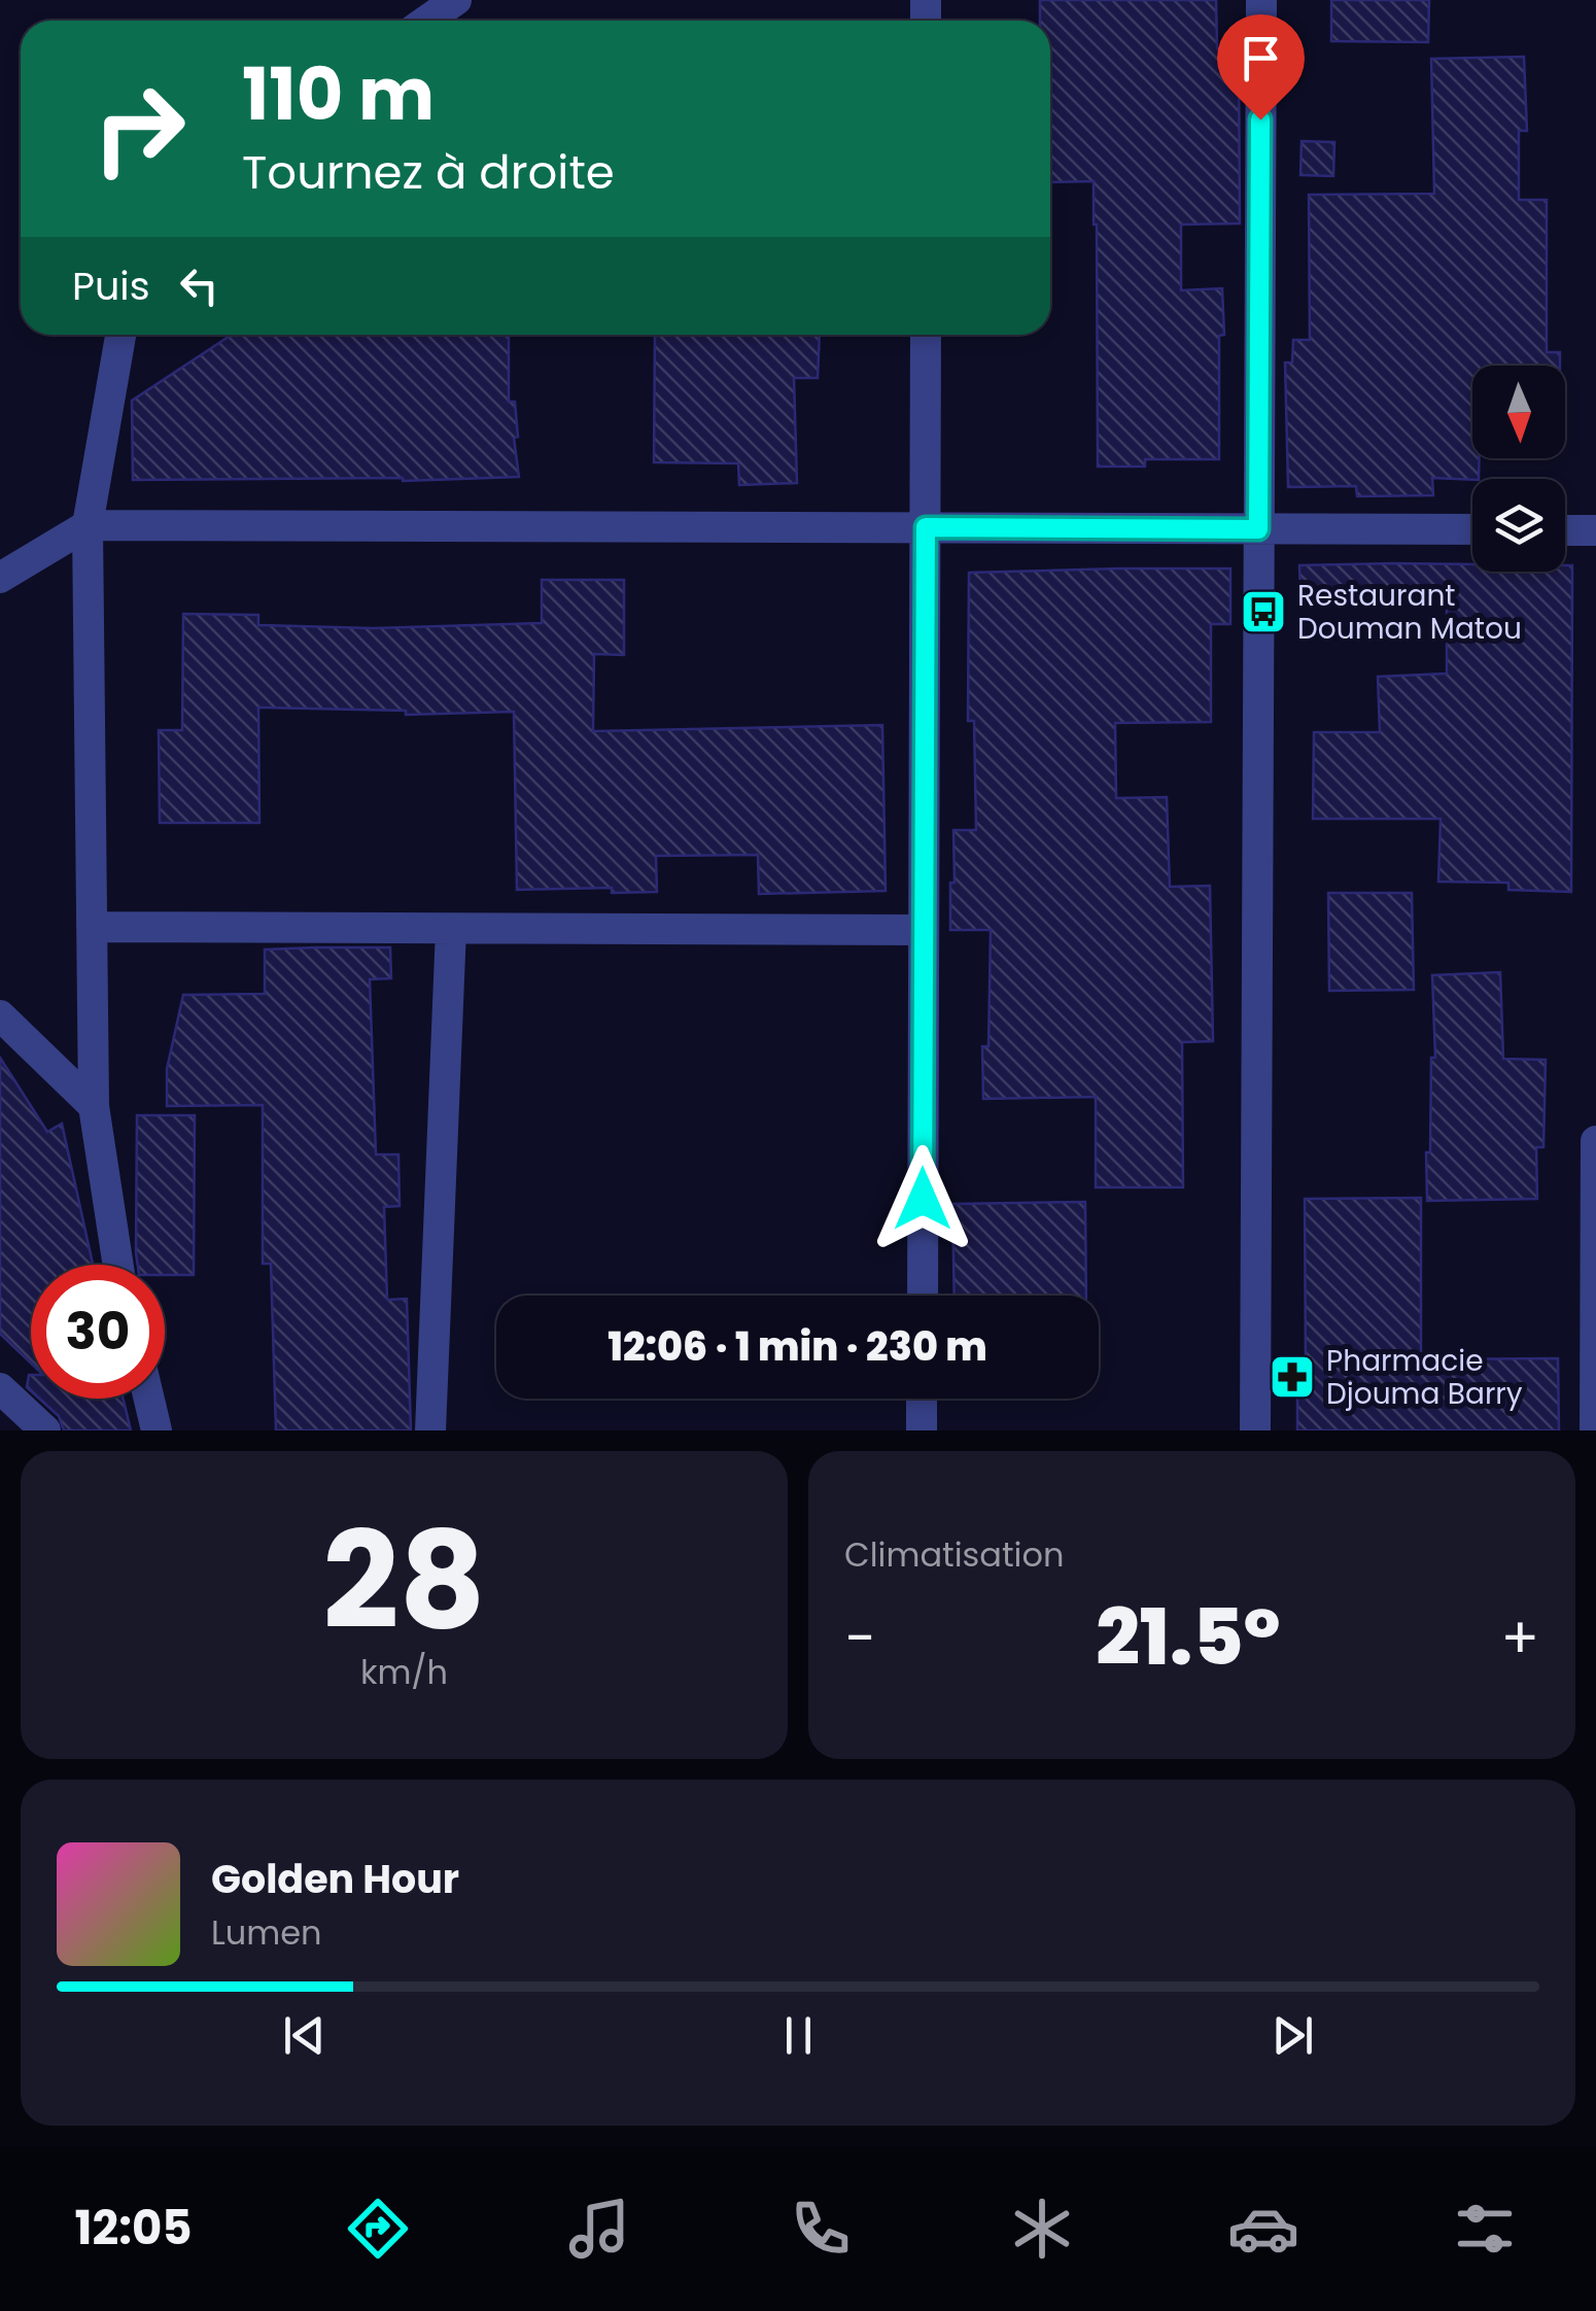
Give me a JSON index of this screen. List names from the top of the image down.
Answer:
{
  "places": {
    "bus stop": ["Restaurant Douman Matou"],
    "pharmacy": ["Pharmacie Djouma Barry"]
  },
  "north": "bottom",
  "page": {
    "turn": ["110 m", "Tournez à droite"],
    "then": "Puis",
    "limit": "30",
    "trip": "12:06 · 1 min · 230 m",
    "tile": [
      ["28", "km/h"],
      "Climatisation"
    ],
    "heat": ["−", "21.5°", "+"],
    "song": ["Golden Hour", "Lumen"],
    "tabs": "12:05"
  }
}
